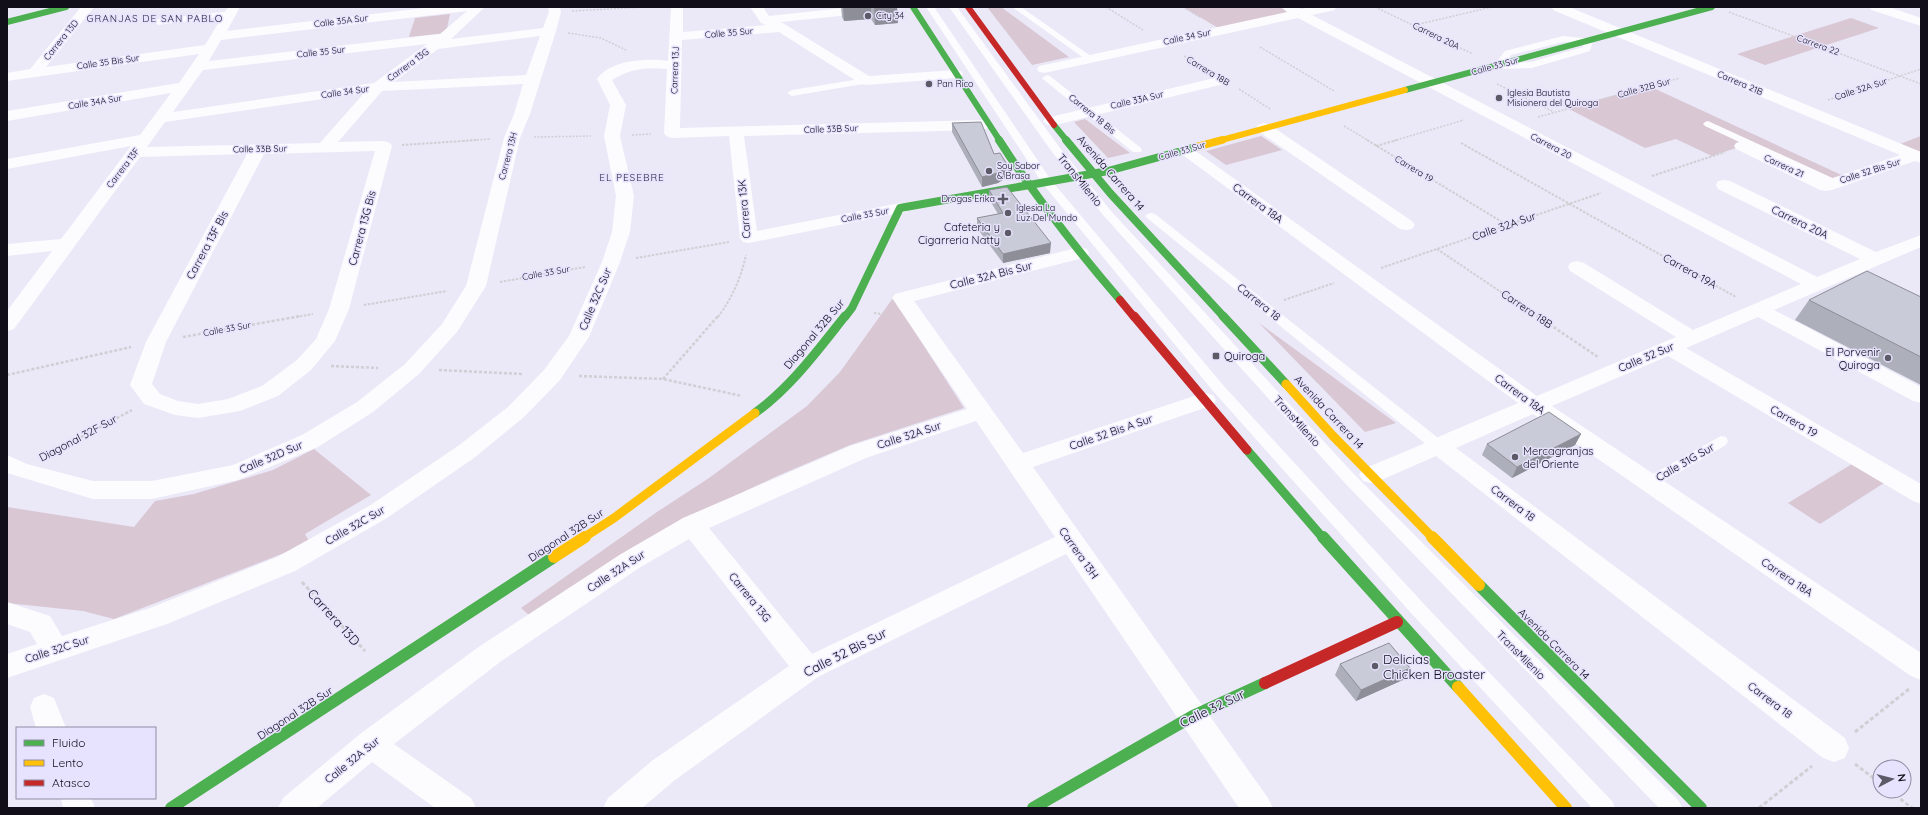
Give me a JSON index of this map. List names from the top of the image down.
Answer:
{
  "streets": {
    "main road": [
      "Calle 33 Sur",
      "Avenida Carrera 14",
      "Diagonal 32B Sur",
      "Calle 32 Sur"
    ],
    "street": [
      "Calle 35A Sur",
      "Calle 35 Sur",
      "Carrera 20A",
      "Calle 34 Sur",
      "Carrera 13D",
      "Calle 35 Bis Sur",
      "Carrera 13G",
      "Carrera 13J",
      "Carrera 21B",
      "Calle 32A Sur",
      "Calle 33A Sur",
      "Calle 34A Sur",
      "Calle 33B Sur",
      "Carrera 20",
      "Carrera 13H",
      "Carrera 21",
      "Carrera 13F",
      "Carrera 19",
      "Calle 32 Bis Sur",
      "Carrera 18A",
      "Carrera 13K",
      "Carrera 13G Bis",
      "Carrera 13F Bis",
      "Calle 32A Bis Sur",
      "Calle 32C Sur",
      "Carrera 18",
      "Calle 32 Bis A Sur",
      "Calle 32D Sur"
    ],
    "lane": ["Carrera 18 Bis", "TransMilenio", "Calle 31G Sur"],
    "path": [
      "Carrera 22",
      "Carrera 18B",
      "Calle 32B Sur",
      "Carrera 19A",
      "Diagonal 32F Sur"
    ]
  },
  "crossings": [
    ["Calle 35A Sur", "Calle 35 Bis Sur"],
    ["Calle 35A Sur", "Carrera 13F"],
    ["Calle 35 Sur", "Carrera 13G"],
    ["Calle 35 Sur", "Carrera 13J"],
    ["Calle 35 Sur", "Carrera 13H"],
    ["Calle 35 Sur", "Carrera 13F"],
    ["Carrera 20A", "Calle 33 Sur"],
    ["Carrera 20A", "Calle 32 Sur"],
    ["Calle 34 Sur", "Carrera 13G"],
    ["Calle 34 Sur", "Carrera 18B"],
    ["Calle 34 Sur", "Carrera 18 Bis"],
    ["Calle 34 Sur", "Carrera 20"],
    ["Calle 34 Sur", "Carrera 13H"],
    ["Calle 34 Sur", "Carrera 13F"],
    ["Carrera 13D", "Calle 35 Bis Sur"],
    ["Carrera 13D", "Calle 32C Sur"],
    ["Carrera 13D", "Diagonal 32B Sur"],
    ["Carrera 22", "Calle 32A Sur"],
    ["Calle 35 Bis Sur", "Carrera 13F"],
    ["Carrera 13G", "Calle 32A Sur"],
    ["Carrera 13G", "Calle 33B Sur"],
    ["Carrera 13G", "Calle 32 Bis Sur"],
    ["Calle 33 Sur", "Carrera 18B"],
    ["Calle 33 Sur", "Carrera 21B"],
    ["Calle 33 Sur", "Carrera 20"],
    ["Calle 33 Sur", "Carrera 13H"],
    ["Calle 33 Sur", "Carrera 19"],
    ["Calle 33 Sur", "Avenida Carrera 14"],
    ["Calle 33 Sur", "TransMilenio"],
    ["Calle 33 Sur", "Carrera 18A"],
    ["Calle 33 Sur", "Carrera 13K"],
    ["Calle 33 Sur", "Carrera 13G Bis"],
    ["Calle 33 Sur", "Carrera 13F Bis"],
    ["Calle 33 Sur", "Calle 32C Sur"],
    ["Calle 33 Sur", "Diagonal 32B Sur"],
    ["Calle 33 Sur", "Calle 32D Sur"],
    ["Carrera 13J", "Calle 33B Sur"],
    ["Carrera 18B", "Calle 32A Sur"],
    ["Carrera 18B", "Calle 33A Sur"],
    ["Carrera 18B", "Calle 32 Sur"],
    ["Carrera 21B", "Calle 32B Sur"],
    ["Carrera 21B", "Calle 32A Sur"],
    ["Carrera 21B", "Calle 32 Bis Sur"],
    ["Calle 32B Sur", "Carrera 20"],
    ["Calle 32A Sur", "Carrera 20"],
    ["Calle 32A Sur", "Carrera 13H"],
    ["Calle 32A Sur", "Carrera 21"],
    ["Calle 32A Sur", "Carrera 19"],
    ["Calle 32A Sur", "Carrera 18A"],
    ["Calle 32A Sur", "Carrera 19A"],
    ["Calle 32A Sur", "Carrera 18"],
    ["Calle 33A Sur", "Carrera 18 Bis"],
    ["Calle 33A Sur", "Avenida Carrera 14"],
    ["Calle 34A Sur", "Carrera 13F"],
    ["Calle 33B Sur", "Carrera 13F"],
    ["Calle 33B Sur", "Carrera 13K"],
    ["Calle 33B Sur", "Carrera 13G Bis"],
    ["Calle 33B Sur", "Carrera 13F Bis"],
    ["Carrera 20", "Calle 32 Sur"],
    ["Carrera 13H", "Calle 32 Bis Sur"],
    ["Carrera 13H", "Calle 32A Bis Sur"],
    ["Carrera 13H", "Calle 32 Sur"],
    ["Carrera 13H", "Calle 32 Bis A Sur"],
    ["Carrera 13H", "Calle 32D Sur"],
    ["Carrera 21", "Calle 32 Bis Sur"],
    ["Carrera 19", "Calle 32 Sur"],
    ["Avenida Carrera 14", "Calle 32 Sur"],
    ["Carrera 18A", "Calle 32 Sur"],
    ["Carrera 18A", "Calle 31G Sur"],
    ["Carrera 13G Bis", "Carrera 13F Bis"],
    ["Carrera 13G Bis", "Diagonal 32F Sur"],
    ["Carrera 13F Bis", "Diagonal 32F Sur"],
    ["Carrera 19A", "Calle 32 Sur"],
    ["Carrera 18", "Calle 32 Sur"],
    ["Diagonal 32F Sur", "Calle 32D Sur"]
  ],
  "districts": ["GRANJAS DE SAN PABLO", "EL PESEBRE"],
  "places": {
    "other": [
      "City 34",
      "Pan Rico",
      "Iglesia Bautista Misionera del Quiroga",
      "Soy Sabor & Brasa",
      "Iglesia La Luz Del Mundo",
      "Cafeteria y Cigarreria Natty",
      "El Porvenir Quiroga",
      "Mercagranjas del Oriente",
      "Delicias Chicken Broaster"
    ],
    "health": ["Drogas Erika"],
    "transit": ["Quiroga"]
  },
  "legend": ["Fluido", "Lento", "Atasco"],
  "north": "right"
}
